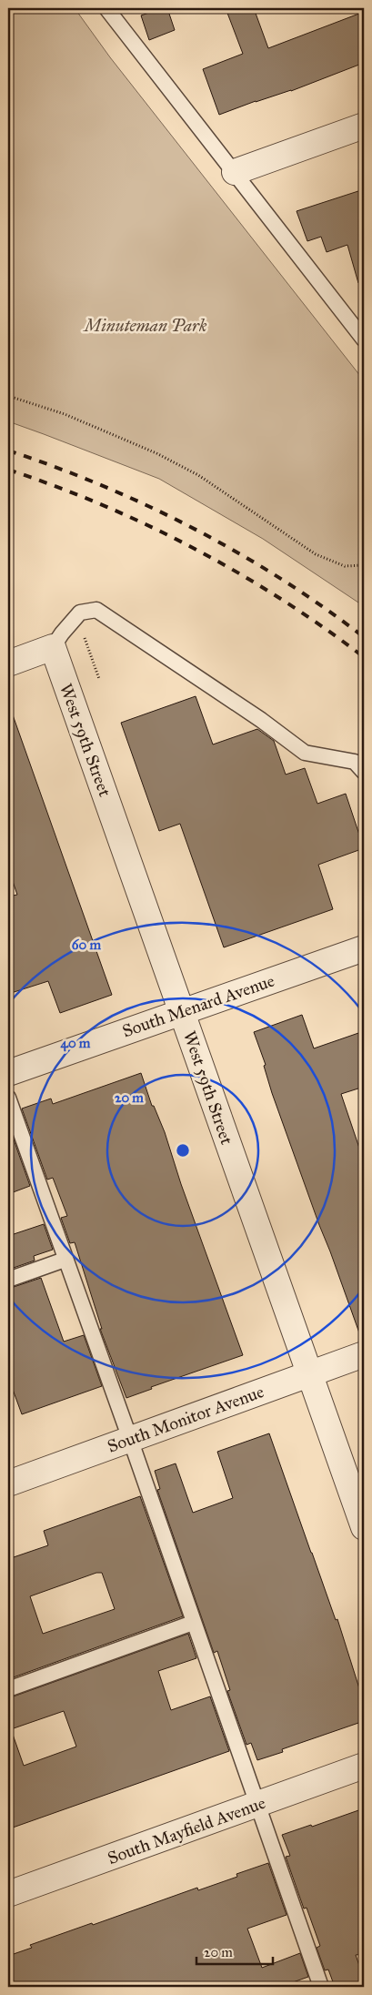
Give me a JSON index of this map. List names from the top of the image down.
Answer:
{
  "streets": {
    "street": [
      "West 59th Street",
      "South Menard Avenue",
      "South Monitor Avenue",
      "South Mayfield Avenue"
    ]
  },
  "crossings": [
    ["West 59th Street", "South Menard Avenue"],
    ["West 59th Street", "South Monitor Avenue"]
  ],
  "parks": ["Minuteman Park"],
  "scale_bar": "20 m",
  "rings": ["60 m", "40 m", "20 m"]
}
